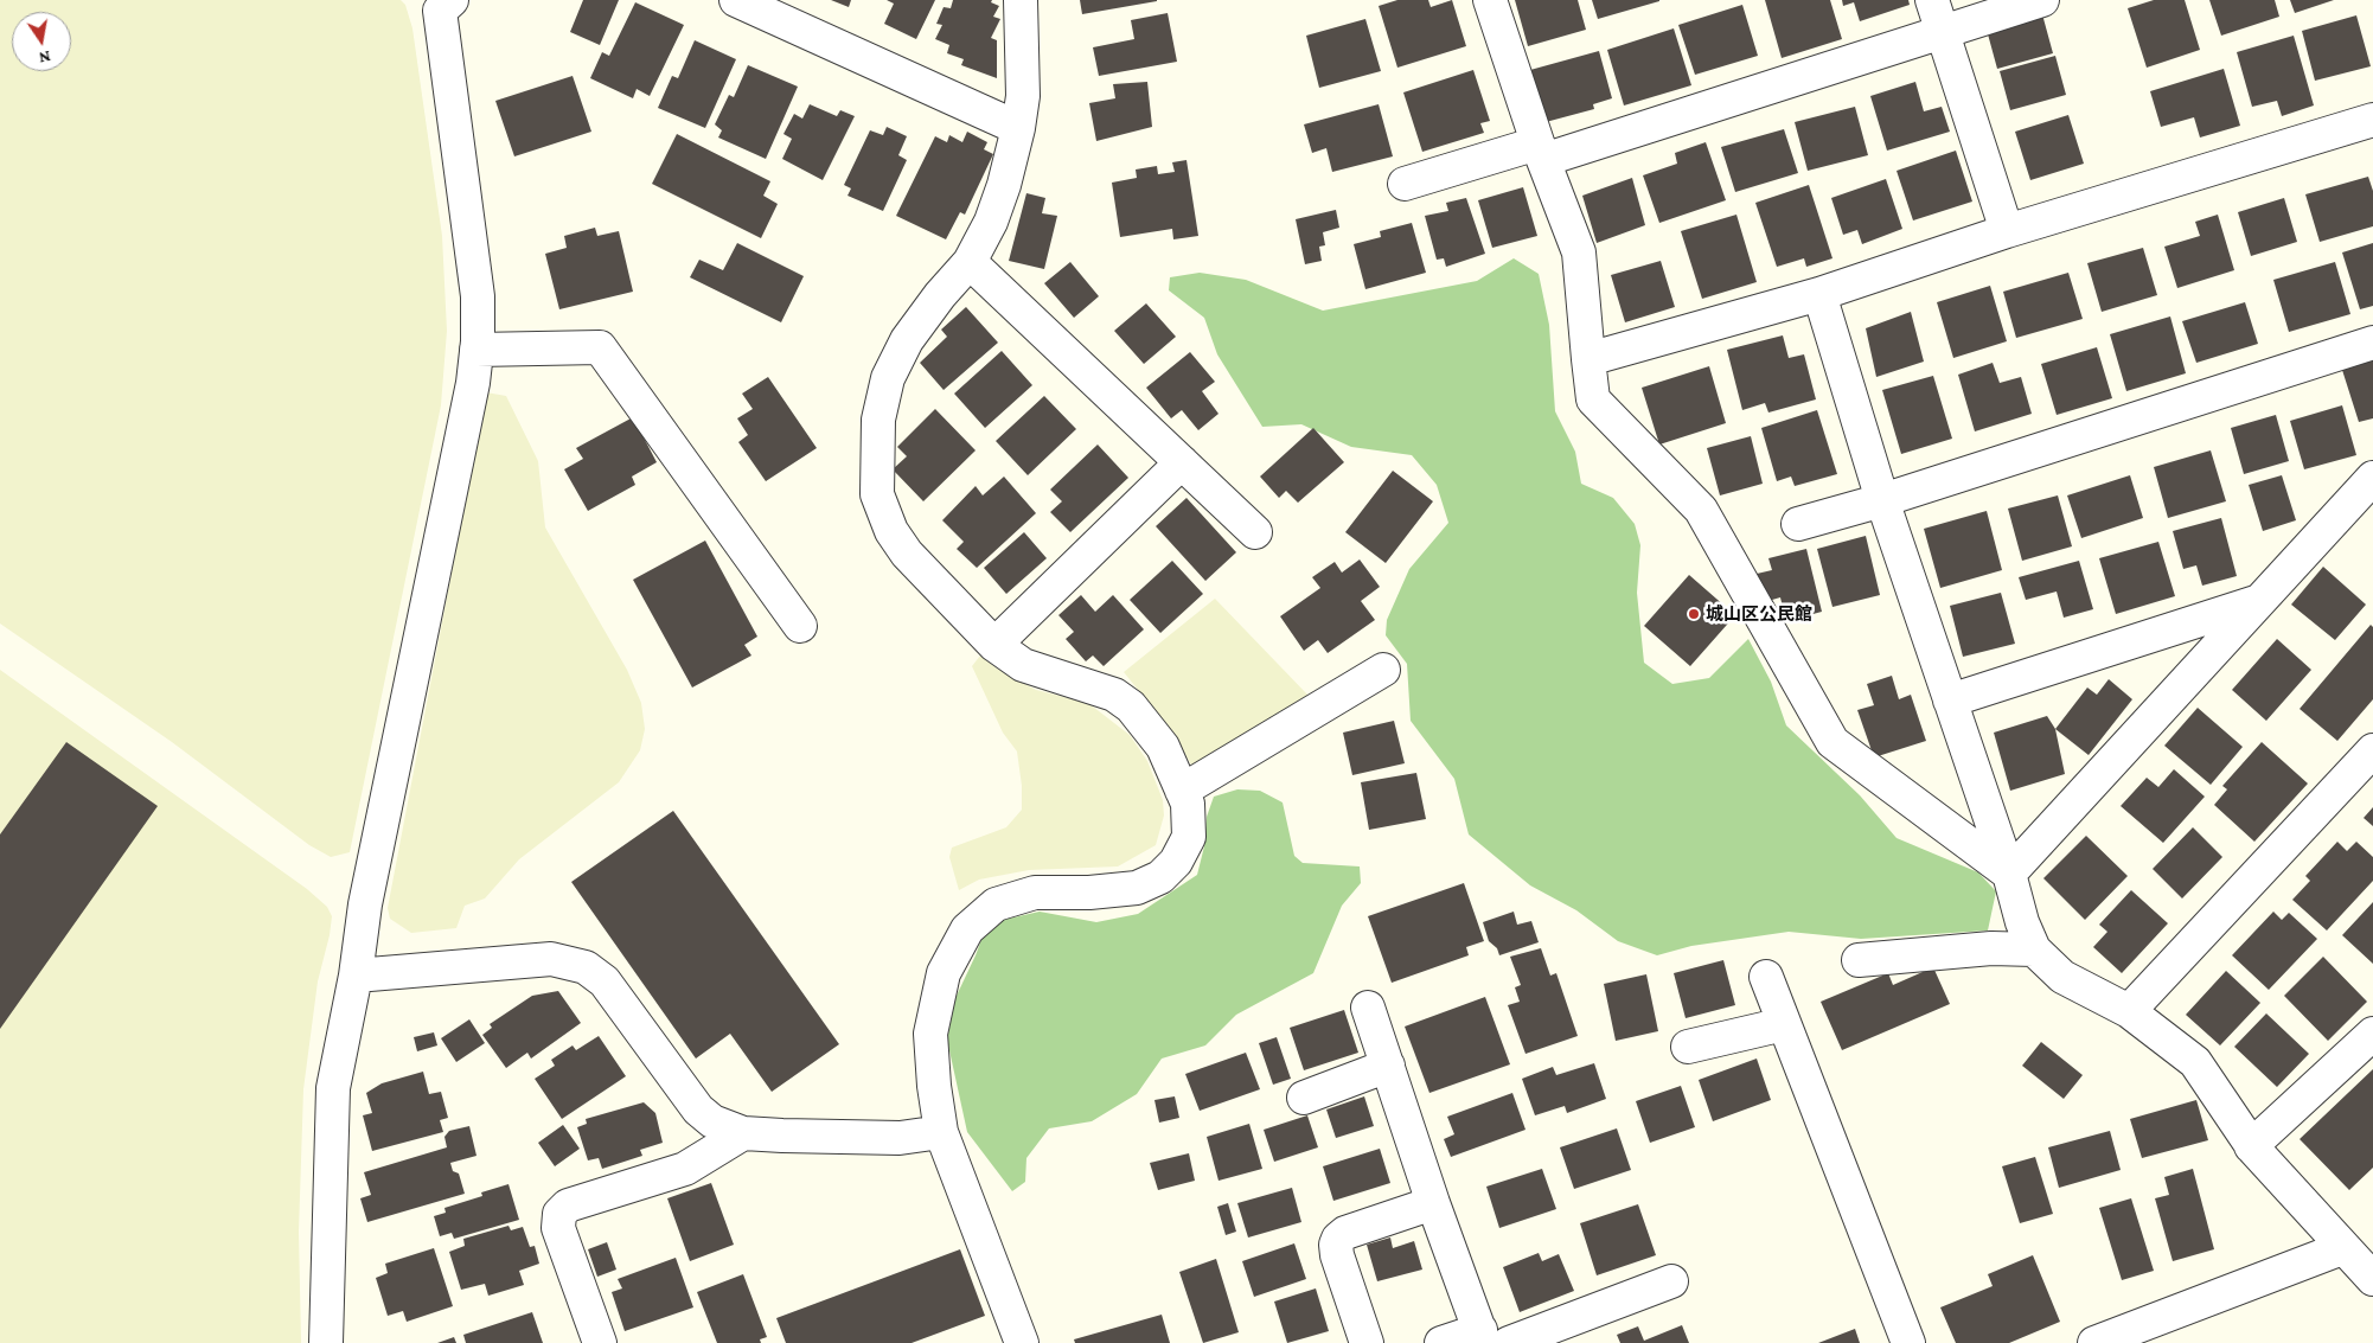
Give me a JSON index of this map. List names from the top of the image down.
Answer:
{
  "places": ["城山区公民館"],
  "north": "bottom"
}
